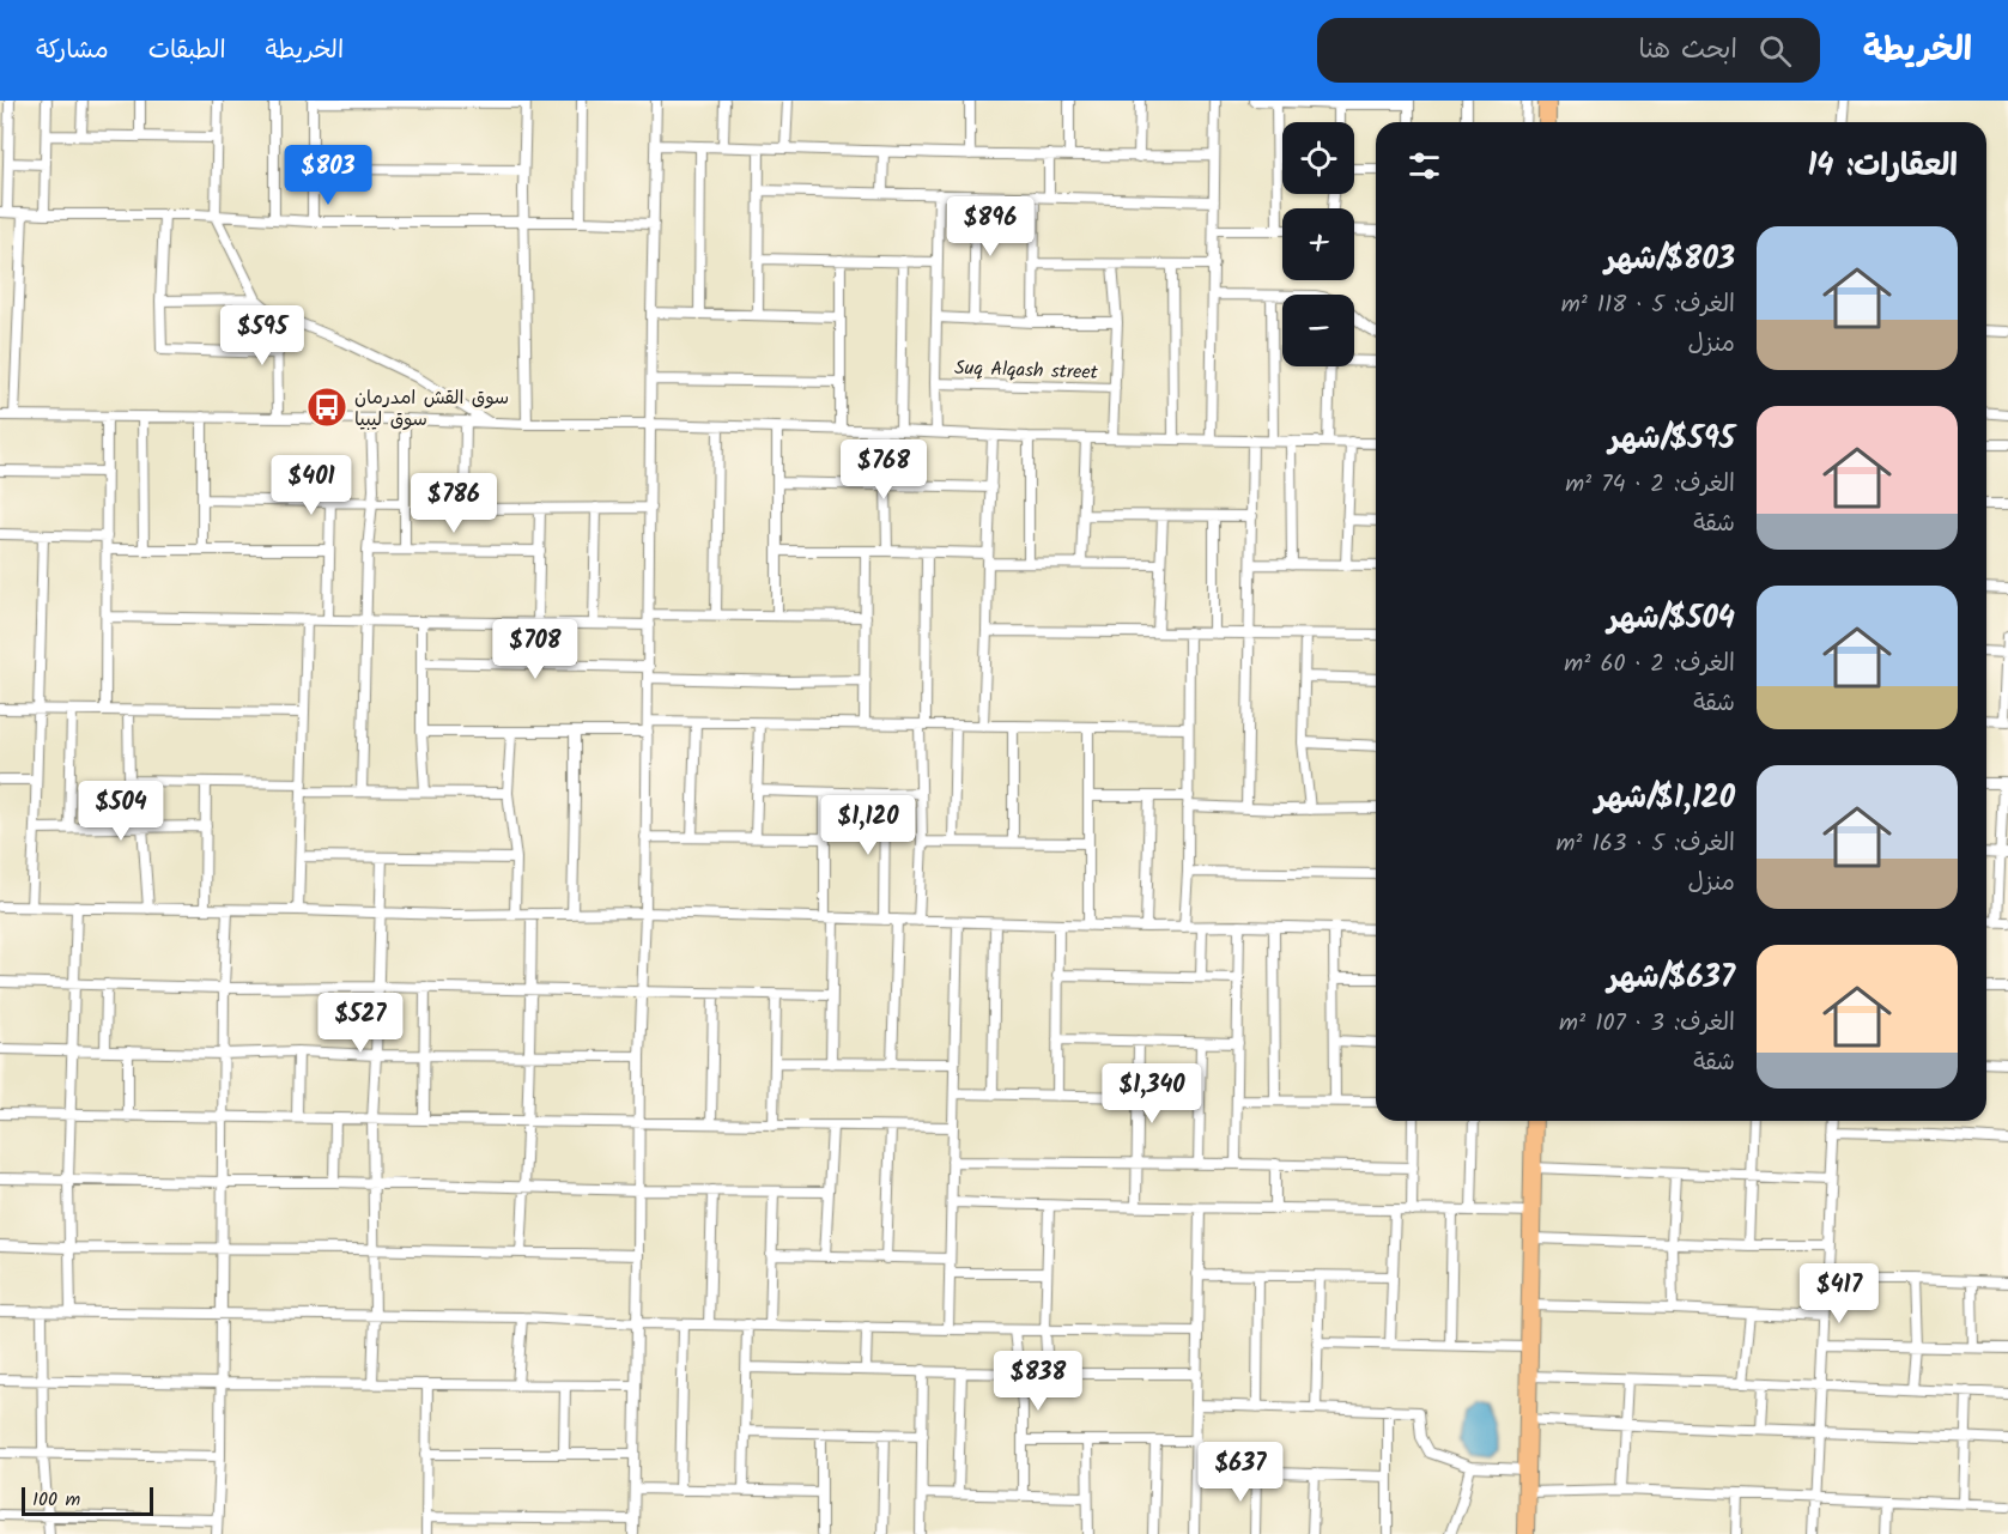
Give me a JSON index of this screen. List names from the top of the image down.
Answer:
{
  "streets": {
    "street": ["Suq Alqash street"]
  },
  "places": {
    "bus stop": ["سوق القش امدرمان سوق ليبيا"]
  },
  "scale_bar": "100 m",
  "page": {
    "header": "الخريطة",
    "search": "ابحث هنا",
    "nav": ["الخريطة", "الطبقات", "مشاركة"],
    "map_buttons": ["+", "−"],
    "heading": "العقارات: 14",
    "price": [
      "$803",
      "$896",
      "$595",
      "$768",
      "$401",
      "$786",
      "$708",
      "$504",
      "$1,120",
      "$527",
      "$1,340",
      "$417",
      "$838",
      "$637"
    ],
    "list": [
      {
        "name": "$803/شهر",
        "note": "الغرف: 5 · 118 m² · منزل"
      },
      {
        "name": "$595/شهر",
        "note": "الغرف: 2 · 74 m² · شقة"
      },
      {
        "name": "$504/شهر",
        "note": "الغرف: 2 · 60 m² · شقة"
      },
      {
        "name": "$1,120/شهر",
        "note": "الغرف: 5 · 163 m² · منزل"
      },
      {
        "name": "$637/شهر",
        "note": "الغرف: 3 · 107 m² · شقة"
      }
    ],
    "scale": "100 m"
  }
}
